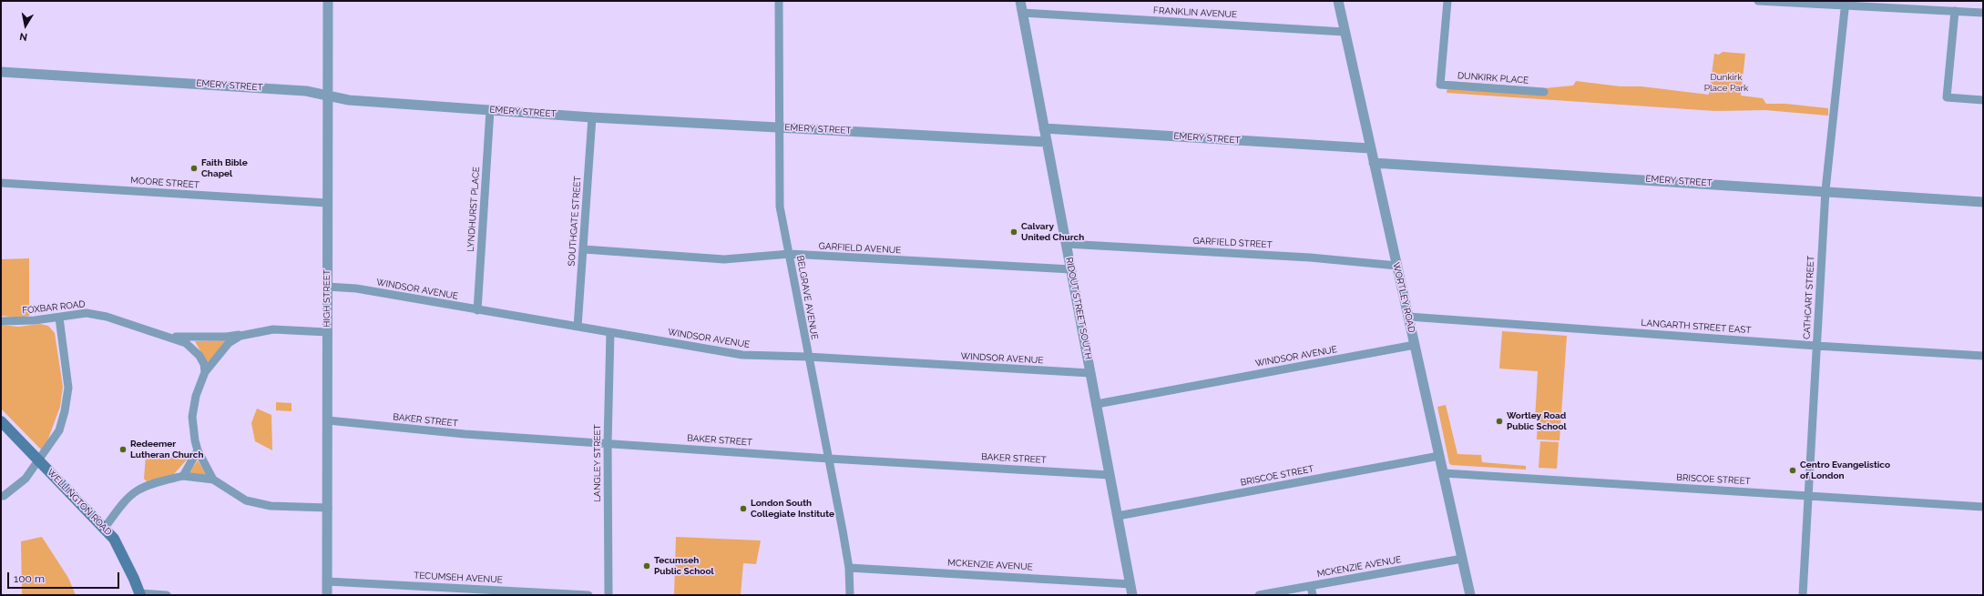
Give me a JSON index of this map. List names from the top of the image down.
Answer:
{
  "streets": {
    "main road": ["WELLINGTON ROAD"],
    "street": [
      "FRANKLIN AVENUE",
      "DUNKIRK PLACE",
      "EMERY STREET",
      "MOORE STREET",
      "LYNDHURST PLACE",
      "SOUTHGATE STREET",
      "GARFIELD STREET",
      "GARFIELD AVENUE",
      "WINDSOR AVENUE",
      "BELGRAVE AVENUE",
      "WORTLEY ROAD",
      "CATHCART STREET",
      "HIGH STREET",
      "FOXBAR ROAD",
      "RIDOUT STREET SOUTH",
      "LANGARTH STREET EAST",
      "BAKER STREET",
      "LANGLEY STREET",
      "BRISCOE STREET",
      "MCKENZIE AVENUE",
      "TECUMSEH AVENUE"
    ]
  },
  "crossings": [
    ["FRANKLIN AVENUE", "WORTLEY ROAD"],
    ["FRANKLIN AVENUE", "RIDOUT STREET SOUTH"],
    ["EMERY STREET", "LYNDHURST PLACE"],
    ["EMERY STREET", "SOUTHGATE STREET"],
    ["EMERY STREET", "BELGRAVE AVENUE"],
    ["EMERY STREET", "WORTLEY ROAD"],
    ["EMERY STREET", "CATHCART STREET"],
    ["EMERY STREET", "HIGH STREET"],
    ["EMERY STREET", "RIDOUT STREET SOUTH"],
    ["MOORE STREET", "HIGH STREET"],
    ["LYNDHURST PLACE", "WINDSOR AVENUE"],
    ["SOUTHGATE STREET", "GARFIELD AVENUE"],
    ["SOUTHGATE STREET", "WINDSOR AVENUE"],
    ["GARFIELD STREET", "WORTLEY ROAD"],
    ["GARFIELD STREET", "RIDOUT STREET SOUTH"],
    ["GARFIELD AVENUE", "BELGRAVE AVENUE"],
    ["GARFIELD AVENUE", "RIDOUT STREET SOUTH"],
    ["WINDSOR AVENUE", "BELGRAVE AVENUE"],
    ["WINDSOR AVENUE", "WORTLEY ROAD"],
    ["WINDSOR AVENUE", "HIGH STREET"],
    ["WINDSOR AVENUE", "RIDOUT STREET SOUTH"],
    ["WINDSOR AVENUE", "LANGLEY STREET"],
    ["BELGRAVE AVENUE", "BAKER STREET"],
    ["BELGRAVE AVENUE", "MCKENZIE AVENUE"],
    ["WORTLEY ROAD", "LANGARTH STREET EAST"],
    ["WORTLEY ROAD", "BRISCOE STREET"],
    ["WORTLEY ROAD", "MCKENZIE AVENUE"],
    ["CATHCART STREET", "LANGARTH STREET EAST"],
    ["CATHCART STREET", "BRISCOE STREET"],
    ["HIGH STREET", "BAKER STREET"],
    ["HIGH STREET", "TECUMSEH AVENUE"],
    ["RIDOUT STREET SOUTH", "BAKER STREET"],
    ["RIDOUT STREET SOUTH", "BRISCOE STREET"],
    ["RIDOUT STREET SOUTH", "MCKENZIE AVENUE"],
    ["BAKER STREET", "LANGLEY STREET"]
  ],
  "parks": ["Dunkirk Place Park"],
  "places": [
    "Faith Bible Chapel",
    "Calvary United Church",
    "Wortley Road Public School",
    "Redeemer Lutheran Church",
    "Centro Evangelistico of London",
    "London South Collegiate Institute",
    "Tecumseh Public School"
  ],
  "scale_bar": "100 m",
  "north": "bottom"
}
